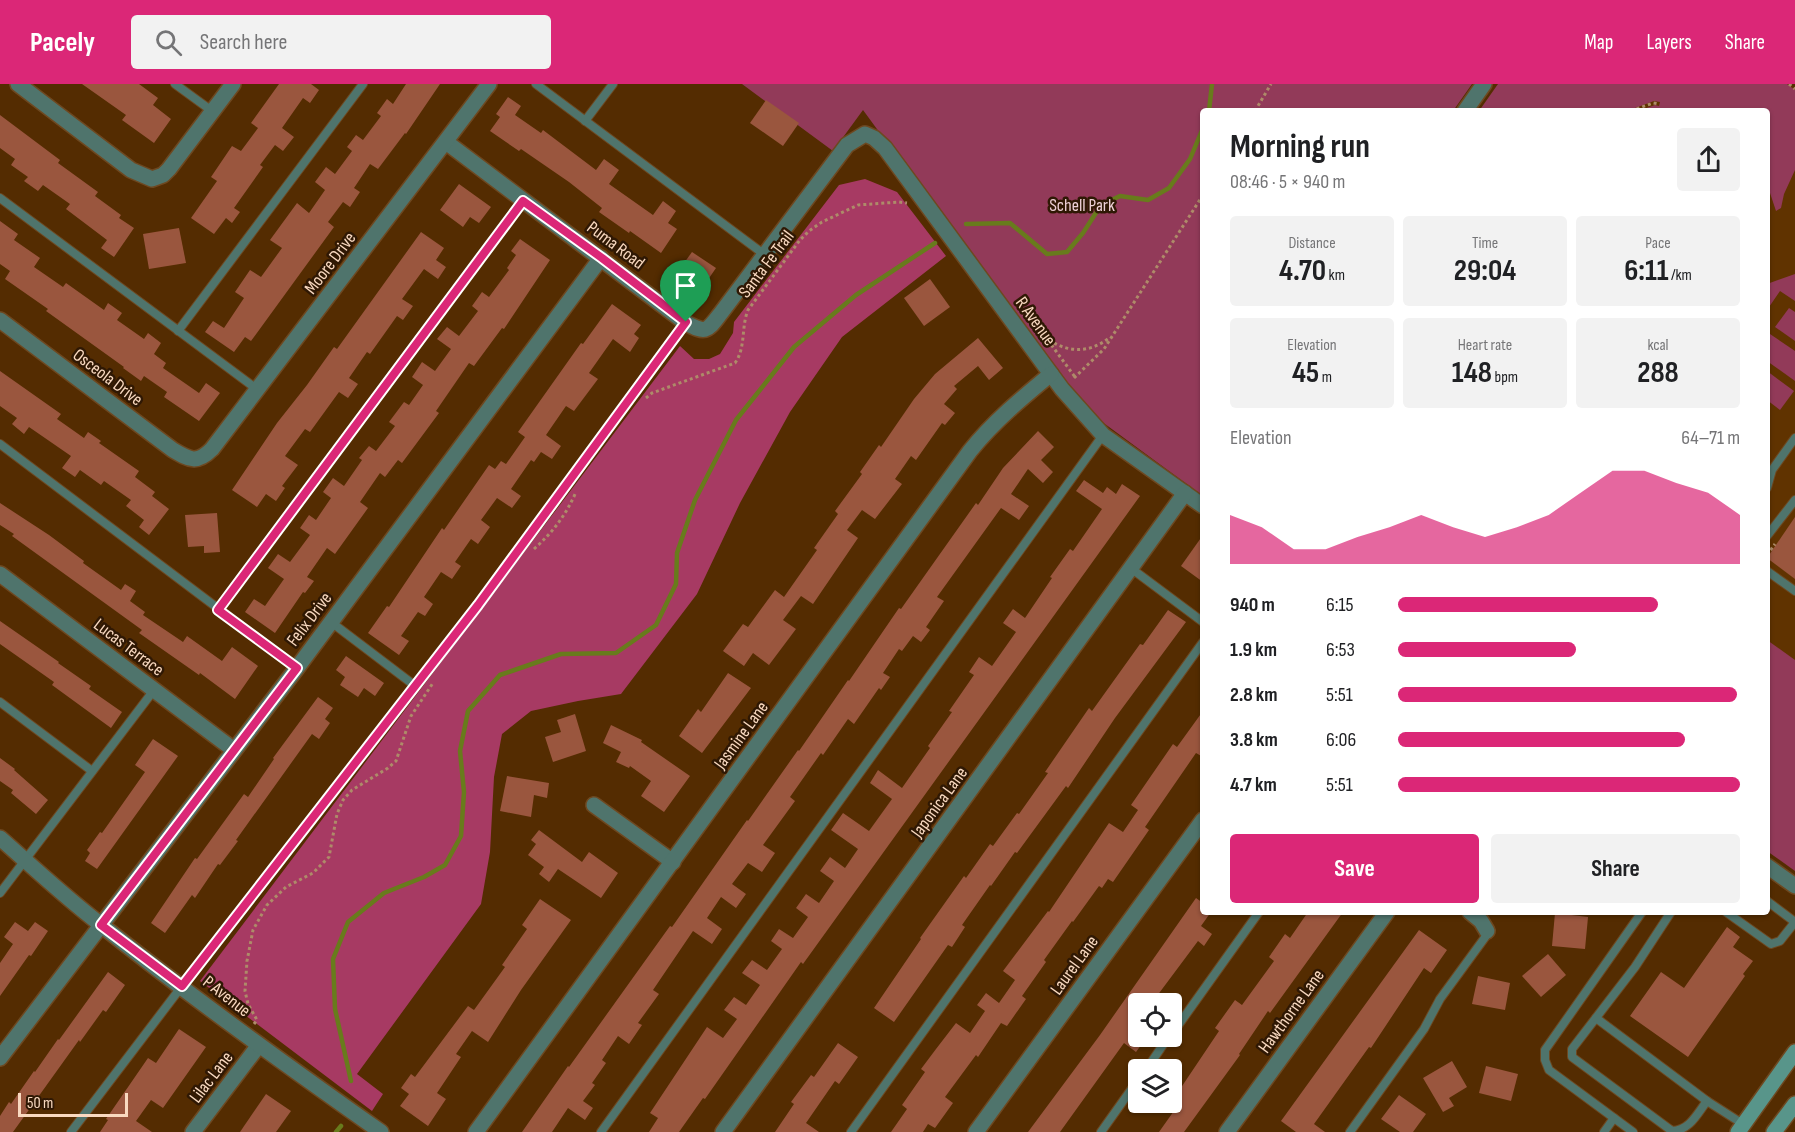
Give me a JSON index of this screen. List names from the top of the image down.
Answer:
{
  "streets": {
    "street": [
      "Puma Road",
      "Moore Drive",
      "R Avenue",
      "Osceola Drive",
      "Felix Drive",
      "Lucas Terrace",
      "Jasmine Lane",
      "Japonica Lane",
      "Laurel Lane",
      "P Avenue",
      "Hawthorne Lane",
      "Lilac Lane"
    ],
    "path": ["Santa Fe Trail"]
  },
  "crossings": [
    ["Puma Road", "Moore Drive"],
    ["Puma Road", "Felix Drive"],
    ["Moore Drive", "Osceola Drive"],
    ["R Avenue", "Jasmine Lane"],
    ["R Avenue", "Japonica Lane"],
    ["Felix Drive", "Lucas Terrace"],
    ["Felix Drive", "P Avenue"],
    ["P Avenue", "Lilac Lane"]
  ],
  "parks": ["Schell Park"],
  "scale_bar": "50 m",
  "page": {
    "header": "Pacely",
    "search": "Search here",
    "nav": ["Map", "Layers", "Share"],
    "heading": ["Morning run", "08:46 · 5 × 940 m"],
    "stats": [
      ["Distance", "4.70 km"],
      ["Time", "29:04"],
      ["Pace", "6:11 /km"],
      ["Elevation", "45 m"],
      ["Heart rate", "148 bpm"],
      ["kcal", "288"]
    ],
    "chart": ["Elevation", "64–71 m"],
    "list": [
      {
        "name": "940 m",
        "note": "6:15"
      },
      {
        "name": "1.9 km",
        "note": "6:53"
      },
      {
        "name": "2.8 km",
        "note": "5:51"
      },
      {
        "name": "3.8 km",
        "note": "6:06"
      },
      {
        "name": "4.7 km",
        "note": "5:51"
      }
    ],
    "buttons": ["Save", "Share"],
    "scale": "50 m"
  }
}
